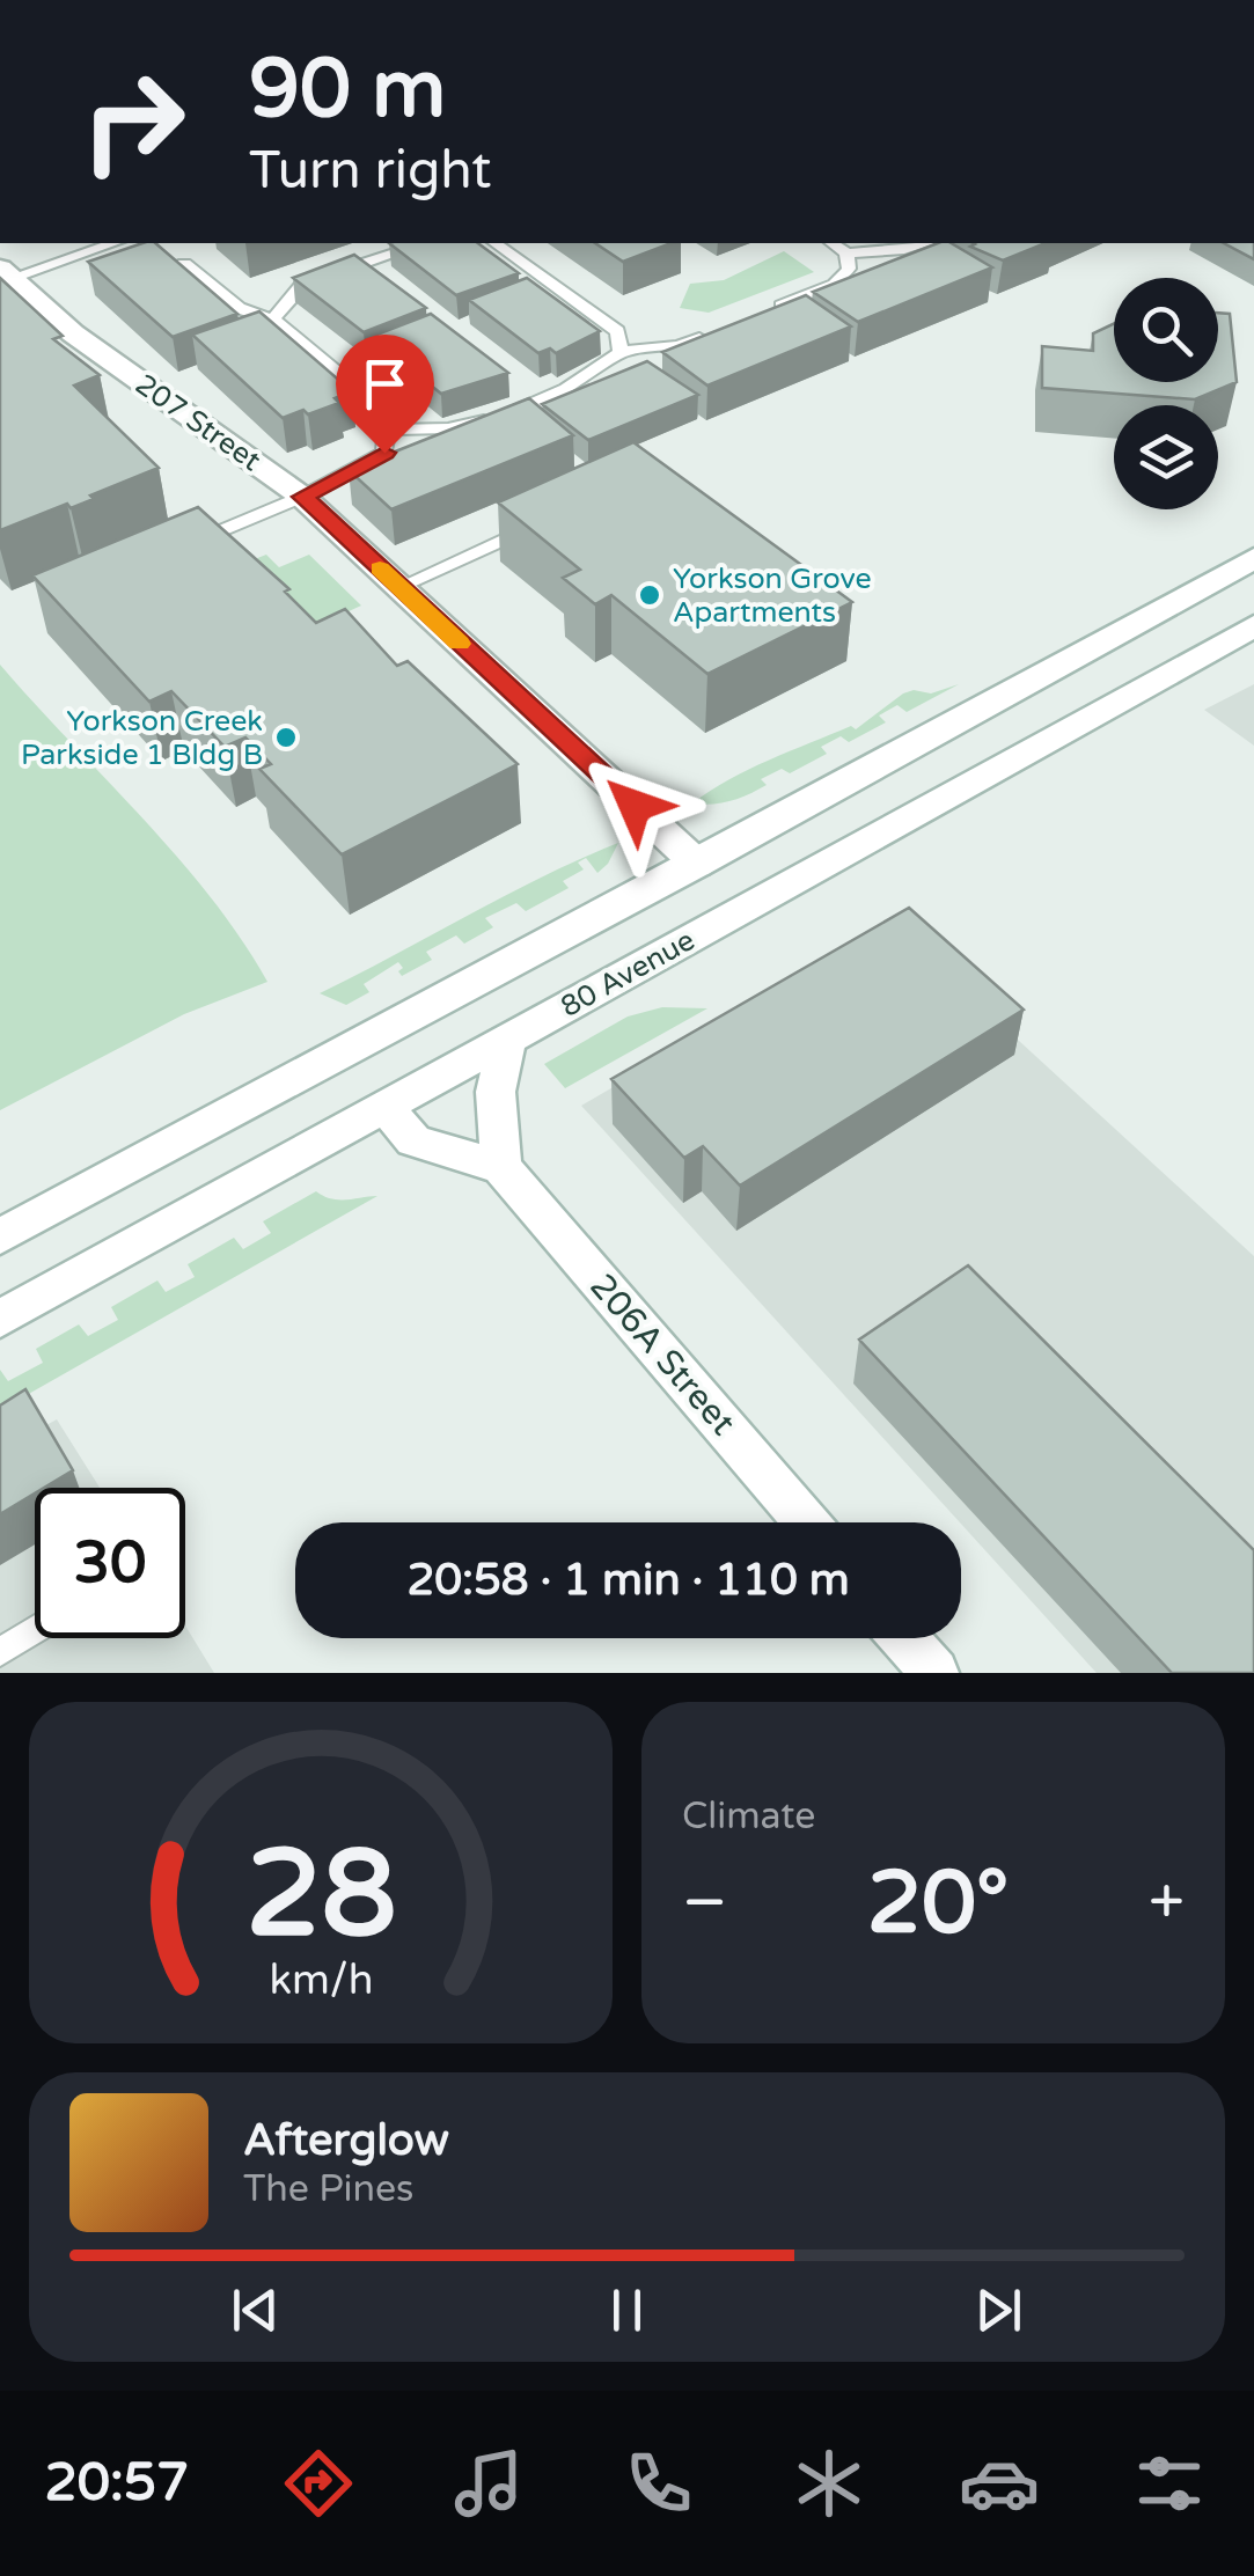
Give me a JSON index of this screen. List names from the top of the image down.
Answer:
{
  "streets": {
    "main road": ["207 Street", "80 Avenue", "206A Street"]
  },
  "places": ["Yorkson Grove Apartments", "Yorkson Creek Parkside 1 Bldg B"],
  "page": {
    "turn": ["90 m", "Turn right"],
    "limit": "30",
    "trip": "20:58 · 1 min · 110 m",
    "tile": "Climate",
    "heat": ["−", "20°", "+"],
    "song": ["Afterglow", "The Pines"],
    "tabs": "20:57",
    "gauge": ["28", "km/h"]
  }
}
